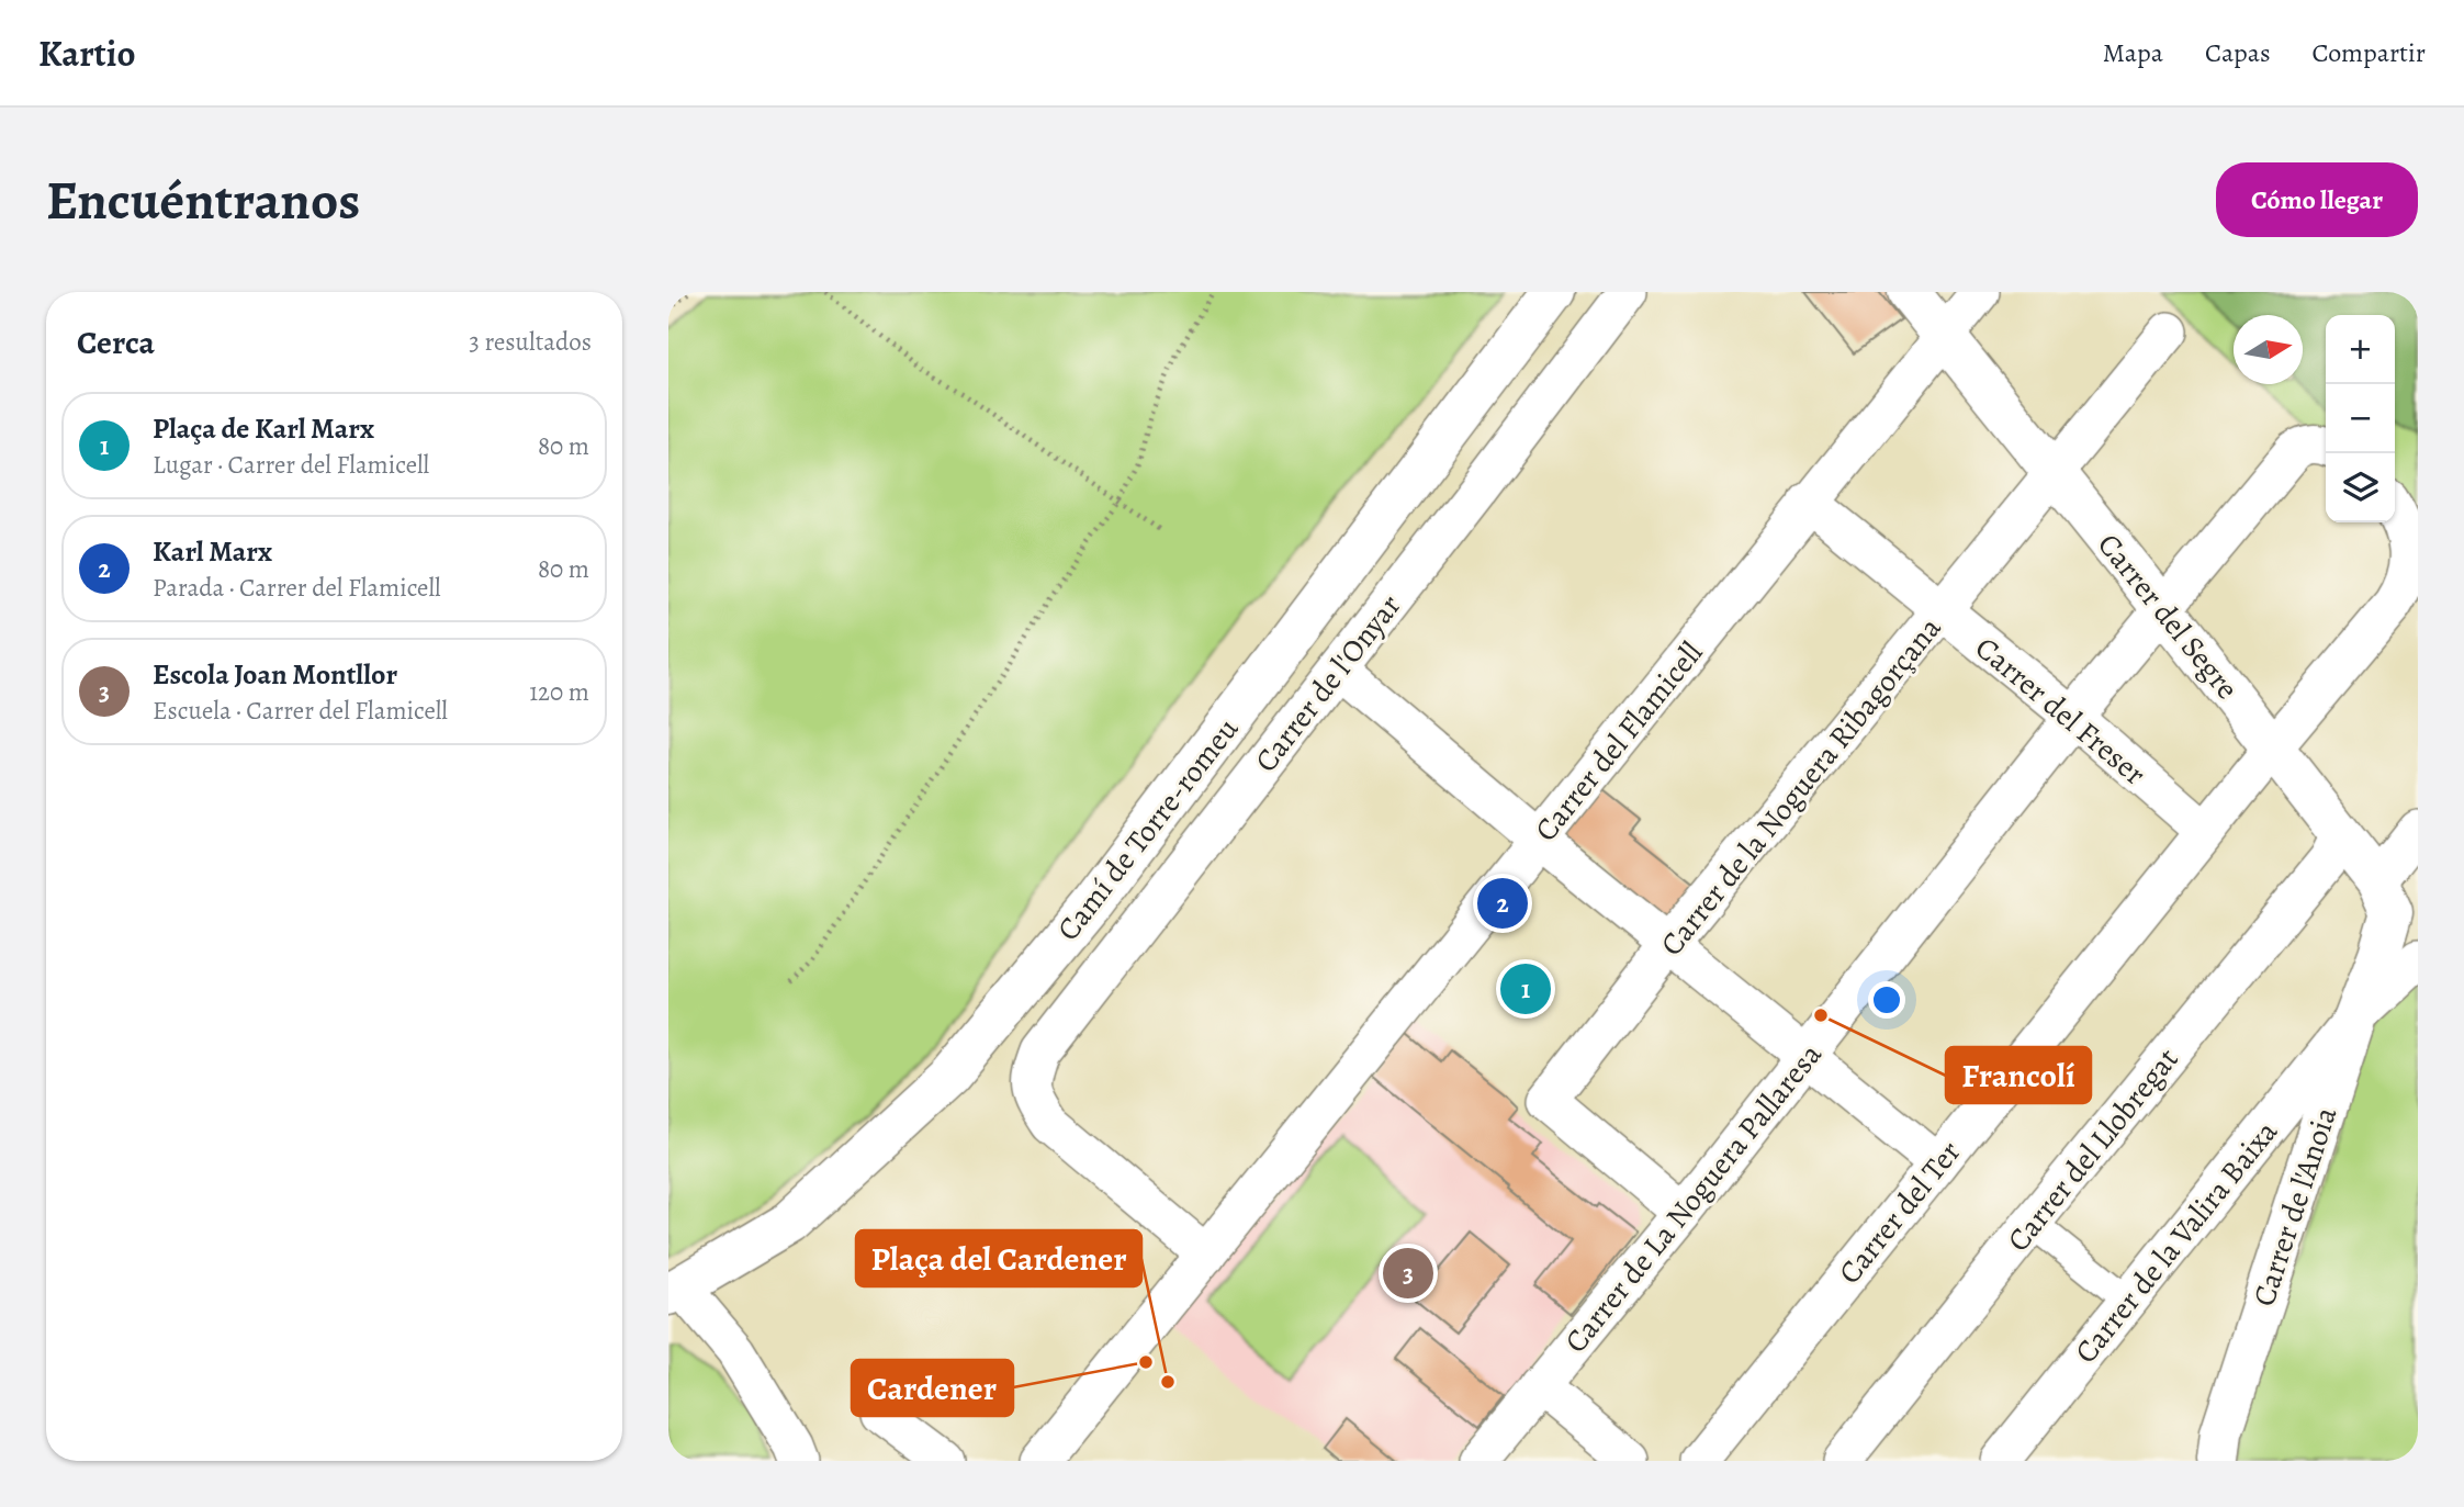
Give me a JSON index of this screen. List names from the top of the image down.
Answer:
{
  "streets": {
    "street": [
      "Carrer del Segre",
      "Carrer de l'Onyar",
      "Carrer del Freser",
      "Carrer del Flamicell",
      "Carrer de la Noguera Ribagorçana",
      "Camí de Torre-romeu",
      "Carrer del Llobregat",
      "Carrer de La Noguera Pallaresa",
      "Carrer de l'Anoia",
      "Carrer del Ter",
      "Carrer de la Valira Baixa"
    ]
  },
  "crossings": [
    ["Carrer del Segre", "Carrer del Flamicell"],
    ["Carrer del Segre", "Carrer de la Noguera Ribagorçana"],
    ["Carrer del Segre", "Carrer del Llobregat"],
    ["Carrer del Segre", "Carrer de La Noguera Pallaresa"],
    ["Carrer del Segre", "Carrer de l'Anoia"],
    ["Carrer del Segre", "Carrer del Ter"],
    ["Carrer de l'Onyar", "Carrer del Flamicell"],
    ["Carrer del Freser", "Carrer del Flamicell"],
    ["Carrer del Freser", "Carrer de la Noguera Ribagorçana"],
    ["Carrer del Freser", "Carrer de La Noguera Pallaresa"],
    ["Carrer del Freser", "Carrer del Ter"],
    ["Carrer de la Noguera Ribagorçana", "Carrer de La Noguera Pallaresa"],
    ["Carrer de l'Anoia", "Carrer de la Valira Baixa"]
  ],
  "places": ["Francolí", "Cardener", "Plaça del Cardener"],
  "north": "right",
  "page": {
    "header": "Kartio",
    "nav": ["Mapa", "Capas", "Compartir"],
    "buttons": "Cómo llegar",
    "title": "Encuéntranos",
    "heading": ["Cerca", "3 resultados"],
    "map_buttons": ["+", "−"],
    "list": [
      {
        "mark": "1",
        "name": "Plaça de Karl Marx",
        "note": "Lugar · Carrer del Flamicell",
        "value": "80 m"
      },
      {
        "mark": "2",
        "name": "Karl Marx",
        "note": "Parada · Carrer del Flamicell",
        "value": "80 m"
      },
      {
        "mark": "3",
        "name": "Escola Joan Montllor",
        "note": "Escuela · Carrer del Flamicell",
        "value": "120 m"
      }
    ],
    "pins": ["2", "1", "3"]
  }
}
